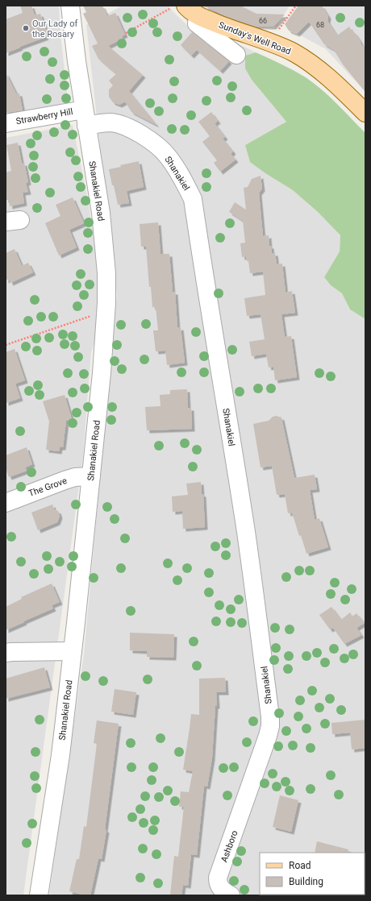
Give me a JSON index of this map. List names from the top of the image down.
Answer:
{
  "streets": {
    "main road": ["Sunday's Well Road"],
    "street": [
      "Strawberry Hill",
      "Shanakiel",
      "Shanakiel Road",
      "The Grove",
      "Ashboro"
    ]
  },
  "crossings": [
    ["Strawberry Hill", "Shanakiel"],
    ["Strawberry Hill", "Shanakiel Road"],
    ["Shanakiel", "Shanakiel Road"],
    ["Shanakiel", "Ashboro"],
    ["Shanakiel Road", "The Grove"]
  ],
  "places": ["Our Lady of the Rosary"],
  "house_numbers": ["66", "68"],
  "legend": ["Road", "Building"]
}
